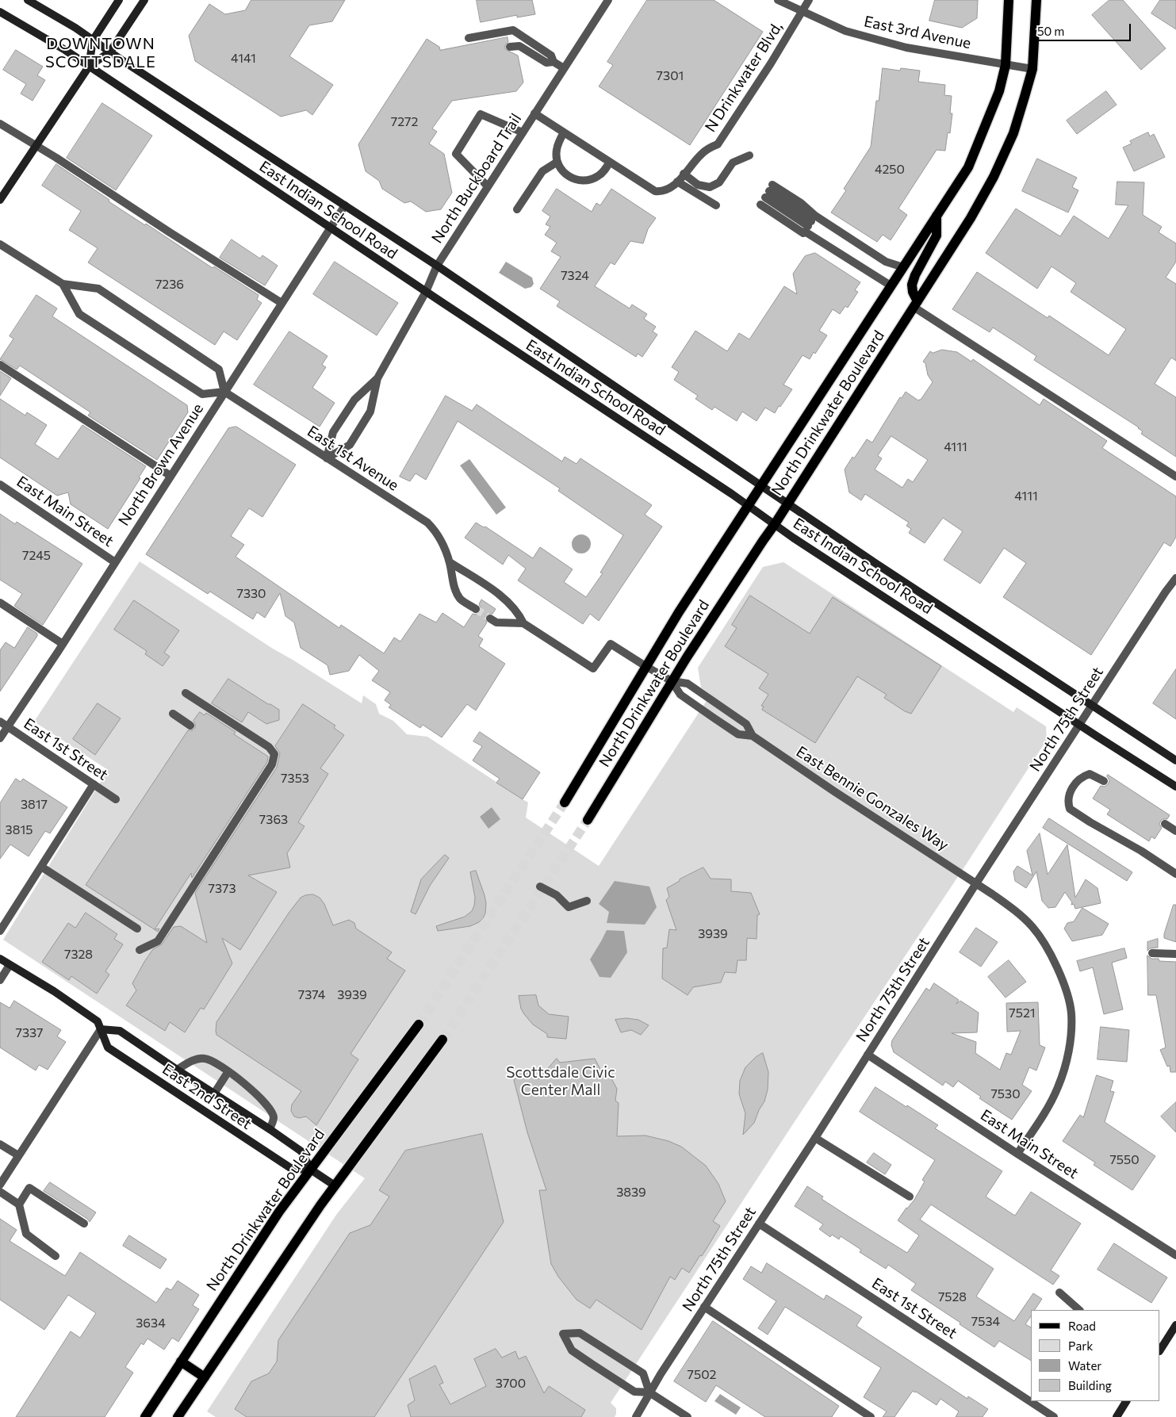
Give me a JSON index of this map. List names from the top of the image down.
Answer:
{
  "streets": {
    "main road": ["East Indian School Road", "North Drinkwater Boulevard", "East 2nd Street"],
    "street": [
      "East 3rd Avenue",
      "N Drinkwater Blvd,",
      "North Buckboard Trail",
      "East 1st Avenue",
      "North Brown Avenue",
      "East Main Street",
      "North 75th Street",
      "East 1st Street",
      "East Bennie Gonzales Way"
    ]
  },
  "crossings": [
    ["East 3rd Avenue", "N Drinkwater Blvd,"],
    ["East 3rd Avenue", "North Drinkwater Boulevard"],
    ["N Drinkwater Blvd,", "North Buckboard Trail"],
    ["North Buckboard Trail", "East Indian School Road"],
    ["North Buckboard Trail", "East 1st Avenue"],
    ["East Indian School Road", "North Drinkwater Boulevard"],
    ["East Indian School Road", "North Brown Avenue"],
    ["East Indian School Road", "North 75th Street"],
    ["North Drinkwater Boulevard", "East Bennie Gonzales Way"],
    ["North Drinkwater Boulevard", "East 2nd Street"],
    ["East 1st Avenue", "North Brown Avenue"],
    ["North Brown Avenue", "East Main Street"],
    ["North Brown Avenue", "East 1st Street"],
    ["East Main Street", "North 75th Street"],
    ["East Main Street", "East Bennie Gonzales Way"],
    ["North 75th Street", "East 1st Street"],
    ["North 75th Street", "East Bennie Gonzales Way"]
  ],
  "districts": ["DOWNTOWN SCOTTSDALE"],
  "parks": ["Scottsdale Civic Center Mall"],
  "house_numbers": [
    "4141",
    "7301",
    "7272",
    "4250",
    "7324",
    "7236",
    "4111",
    "4111",
    "7245",
    "7330",
    "7353",
    "3817",
    "7363",
    "3815",
    "7373",
    "3939",
    "7328",
    "7374",
    "3939",
    "7521",
    "7337",
    "7530",
    "7550",
    "3839",
    "7528",
    "7534",
    "3634",
    "7502",
    "3700"
  ],
  "legend": [
    "Road",
    "Park",
    "Water",
    "Building"
  ],
  "scale_bar": "50 m"
}
